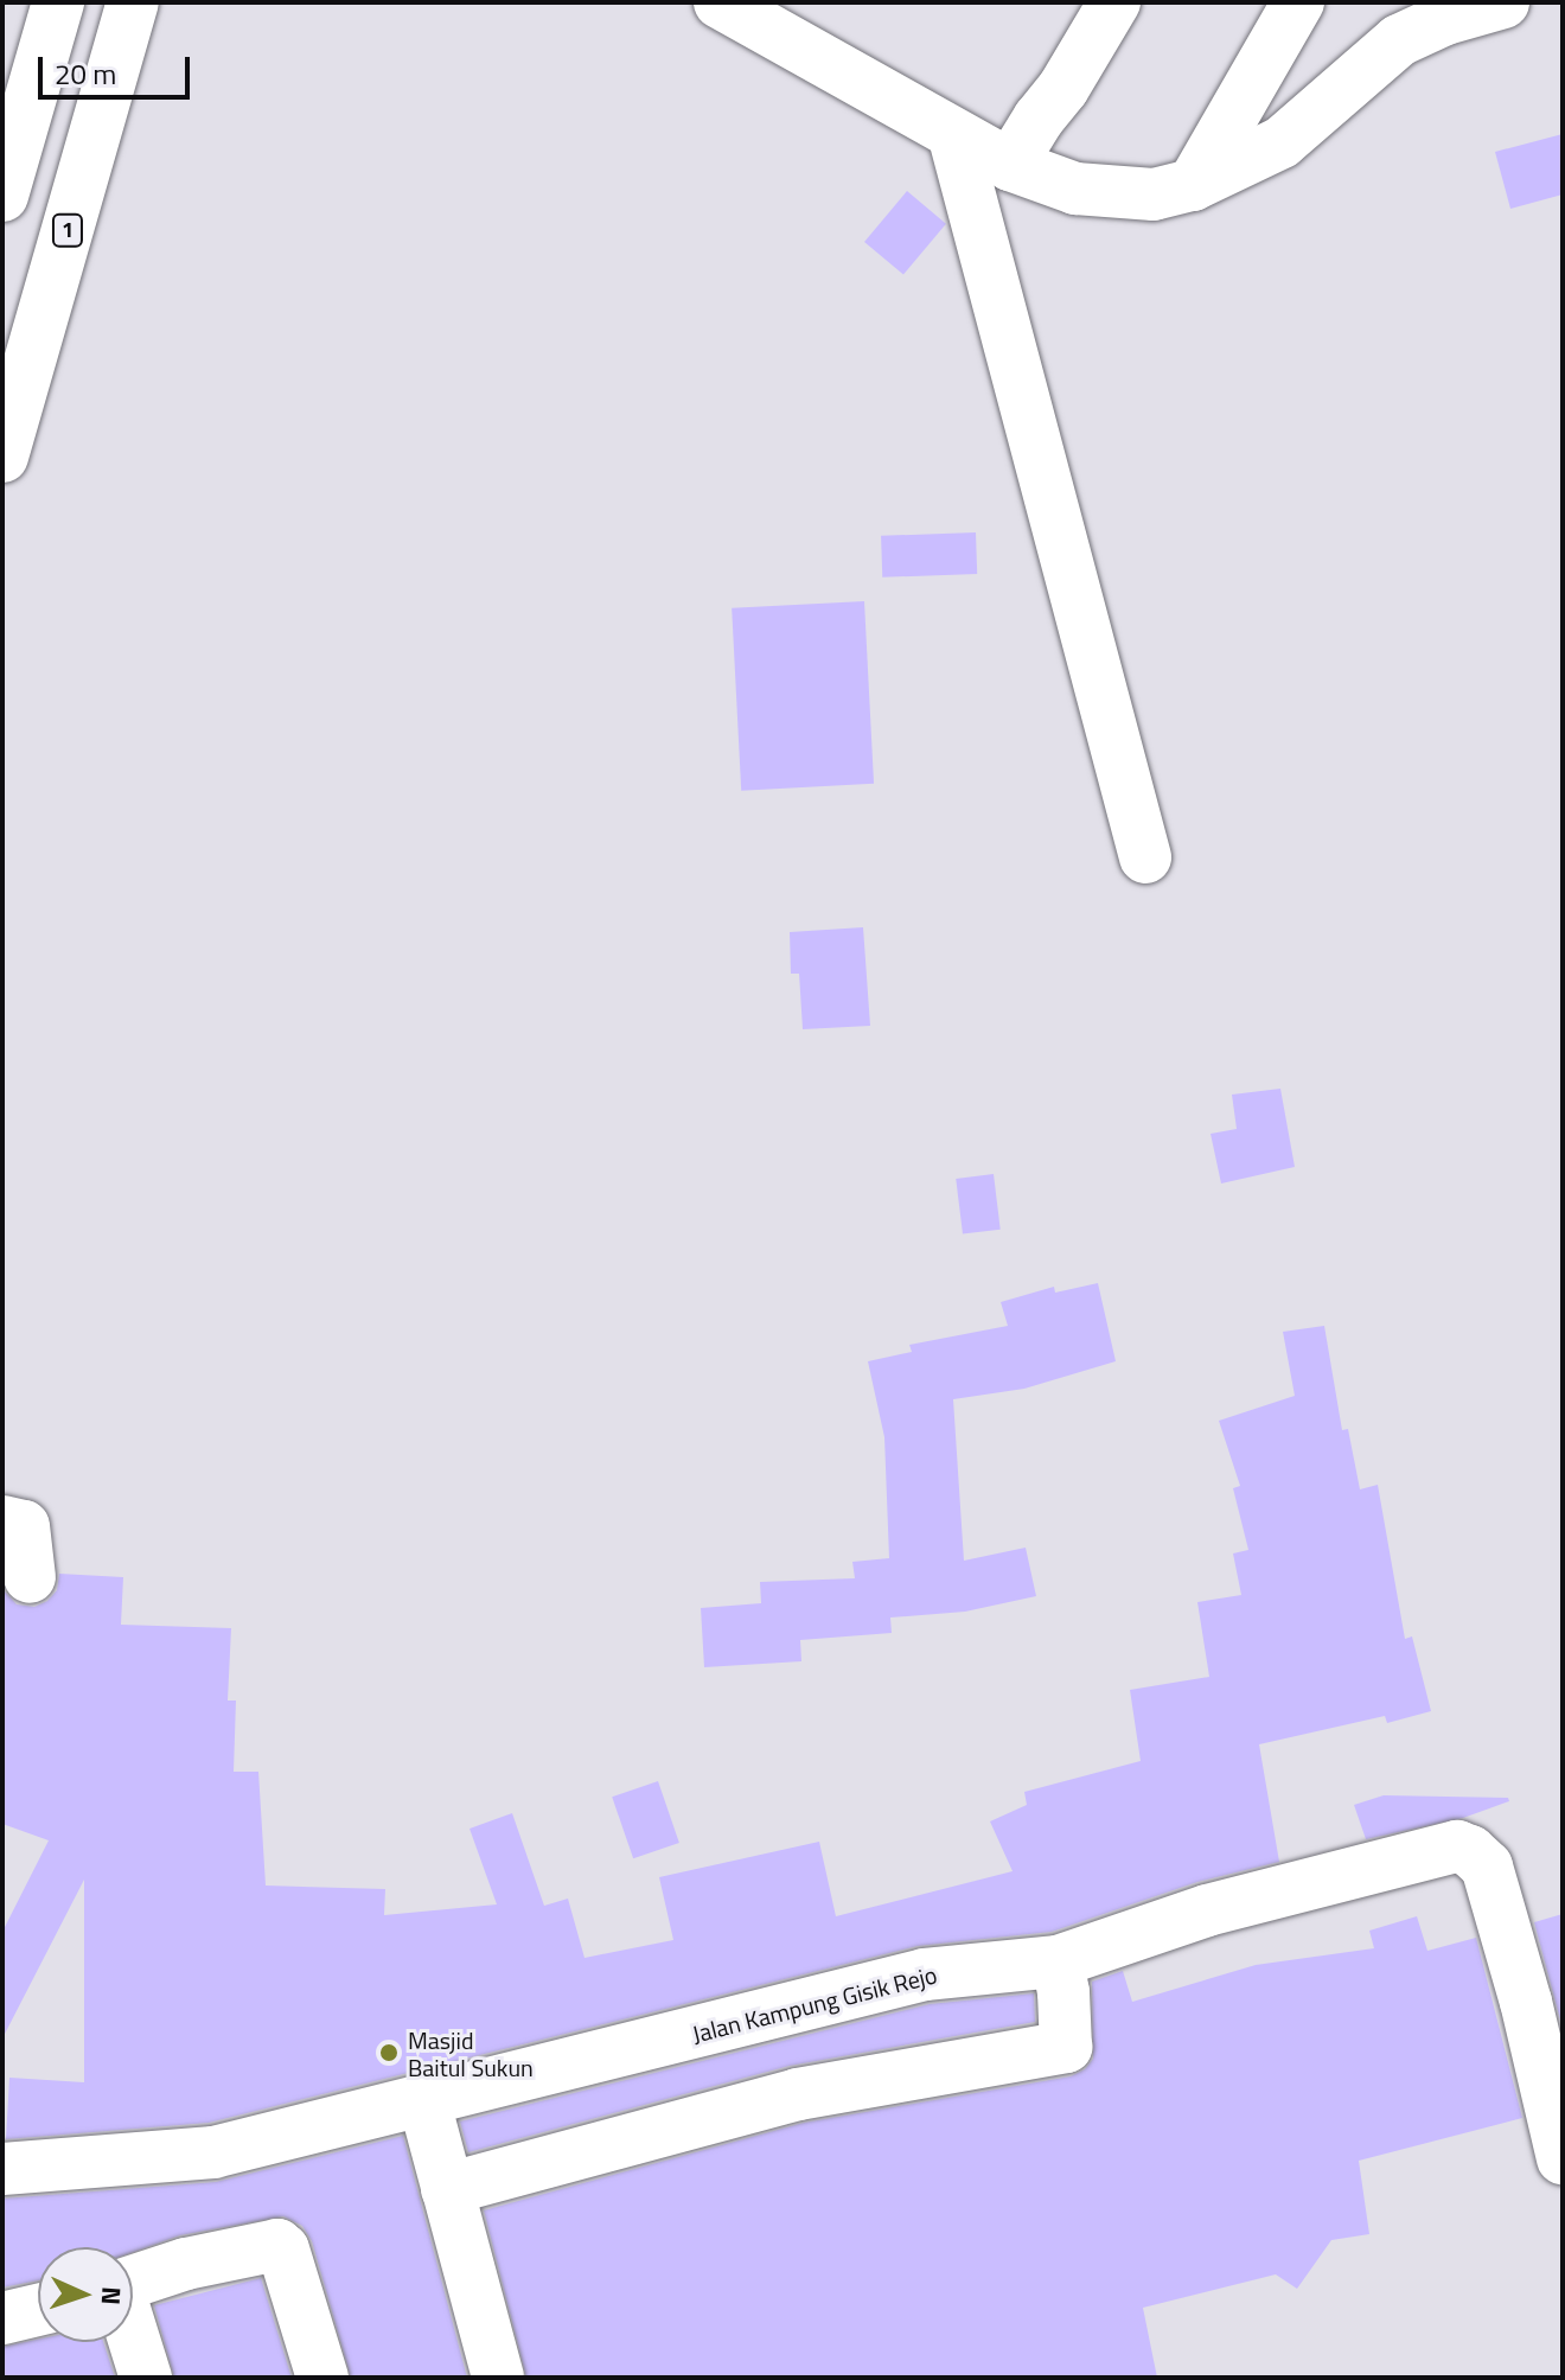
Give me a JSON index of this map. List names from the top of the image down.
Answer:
{
  "streets": {
    "main road": ["1", "Jalan Kampung Gisik Rejo"]
  },
  "places": ["Masjid Baitul Sukun"],
  "scale_bar": "20 m",
  "north": "right"
}
